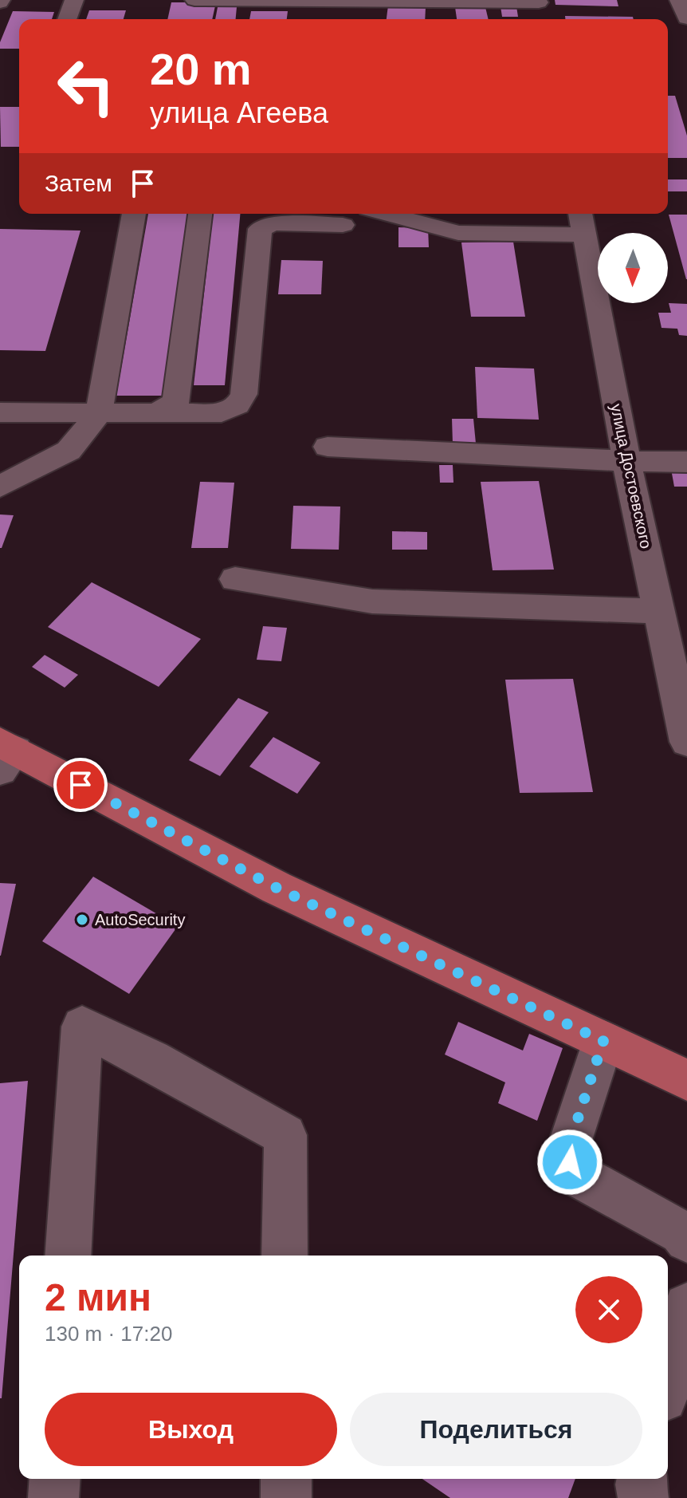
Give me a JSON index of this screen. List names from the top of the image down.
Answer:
{
  "streets": {
    "street": ["улица Достоевского"]
  },
  "places": ["AutoSecurity"],
  "north": "bottom",
  "page": {
    "turn": ["20 m", "улица Агеева"],
    "then": "Затем",
    "heading": ["2 мин", "130 m · 17:20"],
    "buttons": ["Выход", "Поделиться"]
  }
}
